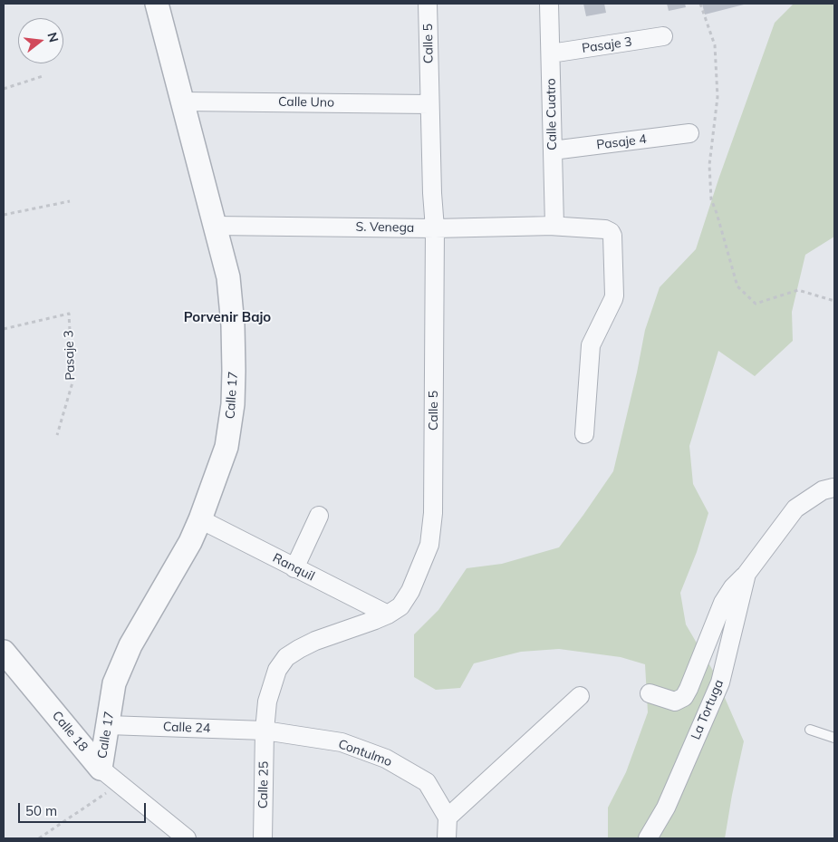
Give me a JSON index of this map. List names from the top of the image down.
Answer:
{
  "streets": {
    "street": [
      "Calle 5",
      "Pasaje 3",
      "Calle Uno",
      "Calle Cuatro",
      "Pasaje 4",
      "S. Venega",
      "Calle 17",
      "Ranquil",
      "La Tortuga",
      "Calle 24",
      "Calle 18",
      "Contulmo",
      "Calle 25"
    ]
  },
  "crossings": [
    ["Calle 5", "Calle Uno"],
    ["Calle 5", "S. Venega"],
    ["Calle 5", "Ranquil"],
    ["Calle 5", "Calle 24"],
    ["Calle 5", "Contulmo"],
    ["Calle 5", "Calle 25"],
    ["Pasaje 3", "Calle Cuatro"],
    ["Calle Uno", "Calle 17"],
    ["Calle Cuatro", "Pasaje 4"],
    ["Calle Cuatro", "S. Venega"],
    ["S. Venega", "Calle 17"],
    ["Calle 17", "Ranquil"],
    ["Calle 17", "Calle 24"],
    ["Calle 17", "Calle 18"],
    ["Calle 24", "Contulmo"],
    ["Calle 24", "Calle 25"],
    ["Contulmo", "Calle 25"]
  ],
  "districts": ["Porvenir Bajo"],
  "scale_bar": "50 m",
  "north": "right"
}
